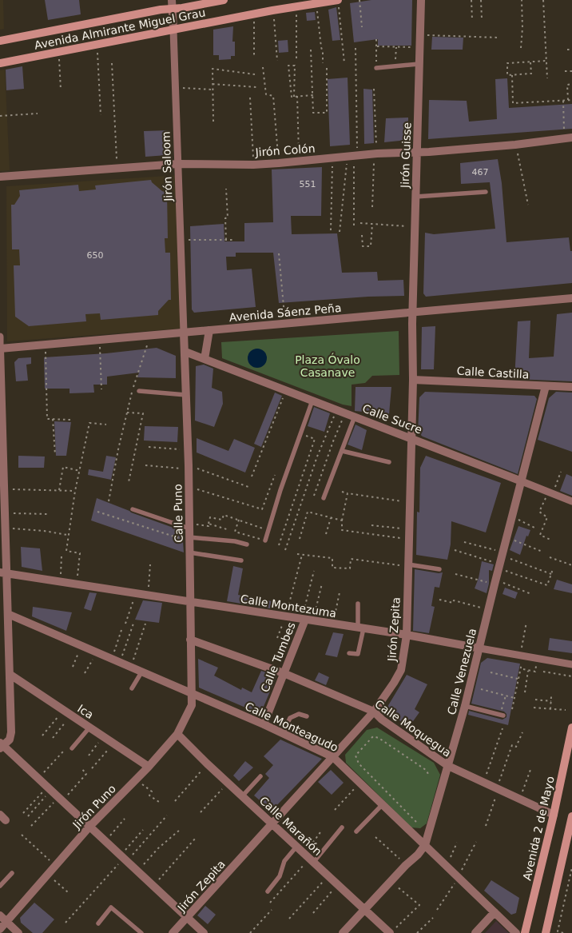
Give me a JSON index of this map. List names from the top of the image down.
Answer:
{
  "streets": {
    "main road": ["Avenida Almirante Miguel Grau", "Avenida 2 de Mayo"],
    "street": [
      "Jirón Colón",
      "Jirón Guisse",
      "Jirón Saloom",
      "Avenida Sáenz Peña",
      "Calle Castilla",
      "Calle Sucre",
      "Calle Puno",
      "Calle Montezuma",
      "Jirón Zepita",
      "Calle Tumbes",
      "Calle Venezuela",
      "Ica",
      "Calle Monteagudo",
      "Calle Moquegua",
      "Jirón Puno",
      "Calle Marañón"
    ]
  },
  "crossings": [
    ["Avenida Almirante Miguel Grau", "Jirón Saloom"],
    ["Jirón Colón", "Jirón Guisse"],
    ["Jirón Colón", "Jirón Saloom"],
    ["Jirón Guisse", "Avenida Sáenz Peña"],
    ["Jirón Guisse", "Jirón Zepita"],
    ["Jirón Saloom", "Avenida Sáenz Peña"],
    ["Jirón Saloom", "Calle Puno"],
    ["Avenida Sáenz Peña", "Calle Puno"],
    ["Avenida Sáenz Peña", "Jirón Zepita"],
    ["Calle Castilla", "Jirón Zepita"],
    ["Calle Castilla", "Calle Venezuela"],
    ["Calle Sucre", "Calle Puno"],
    ["Calle Sucre", "Jirón Zepita"],
    ["Calle Sucre", "Calle Venezuela"],
    ["Calle Puno", "Calle Montezuma"],
    ["Calle Puno", "Calle Monteagudo"],
    ["Calle Puno", "Calle Moquegua"],
    ["Calle Puno", "Jirón Puno"],
    ["Calle Montezuma", "Jirón Zepita"],
    ["Calle Montezuma", "Calle Tumbes"],
    ["Calle Montezuma", "Calle Venezuela"],
    ["Jirón Zepita", "Calle Monteagudo"],
    ["Jirón Zepita", "Calle Moquegua"],
    ["Jirón Zepita", "Calle Marañón"],
    ["Calle Tumbes", "Calle Monteagudo"],
    ["Calle Tumbes", "Calle Moquegua"],
    ["Calle Venezuela", "Calle Monteagudo"],
    ["Calle Venezuela", "Calle Moquegua"],
    ["Calle Venezuela", "Calle Marañón"],
    ["Ica", "Jirón Puno"],
    ["Calle Monteagudo", "Jirón Puno"],
    ["Calle Moquegua", "Avenida 2 de Mayo"],
    ["Jirón Puno", "Calle Marañón"]
  ],
  "parks": ["Plaza Óvalo Casanave"],
  "house_numbers": ["467", "551", "650"]
}
